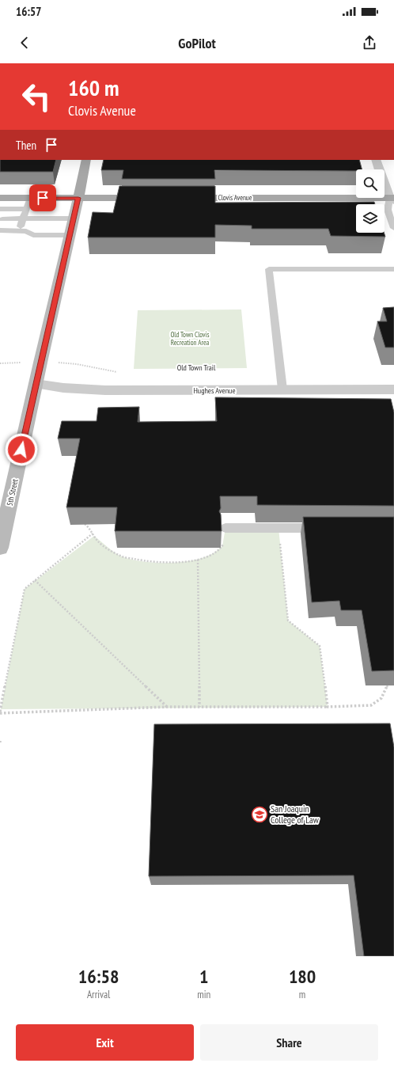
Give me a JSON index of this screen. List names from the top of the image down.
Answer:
{
  "streets": {
    "main road": ["Clovis Avenue", "5th Street"],
    "street": ["Hughes Avenue"]
  },
  "crossings": [
    ["Hughes Avenue", "5th Street"]
  ],
  "parks": ["Old Town Clovis Recreation Area"],
  "places": {
    "school or university": ["San Joaquin College of Law"]
  },
  "page": {
    "status": "16:57",
    "header": "GoPilot",
    "turn": ["160 m", "Clovis Avenue"],
    "then": "Then",
    "eta": [
      "16:58",
      "Arrival",
      "1",
      "min",
      "180",
      "m"
    ],
    "buttons": ["Exit", "Share"]
  }
}
